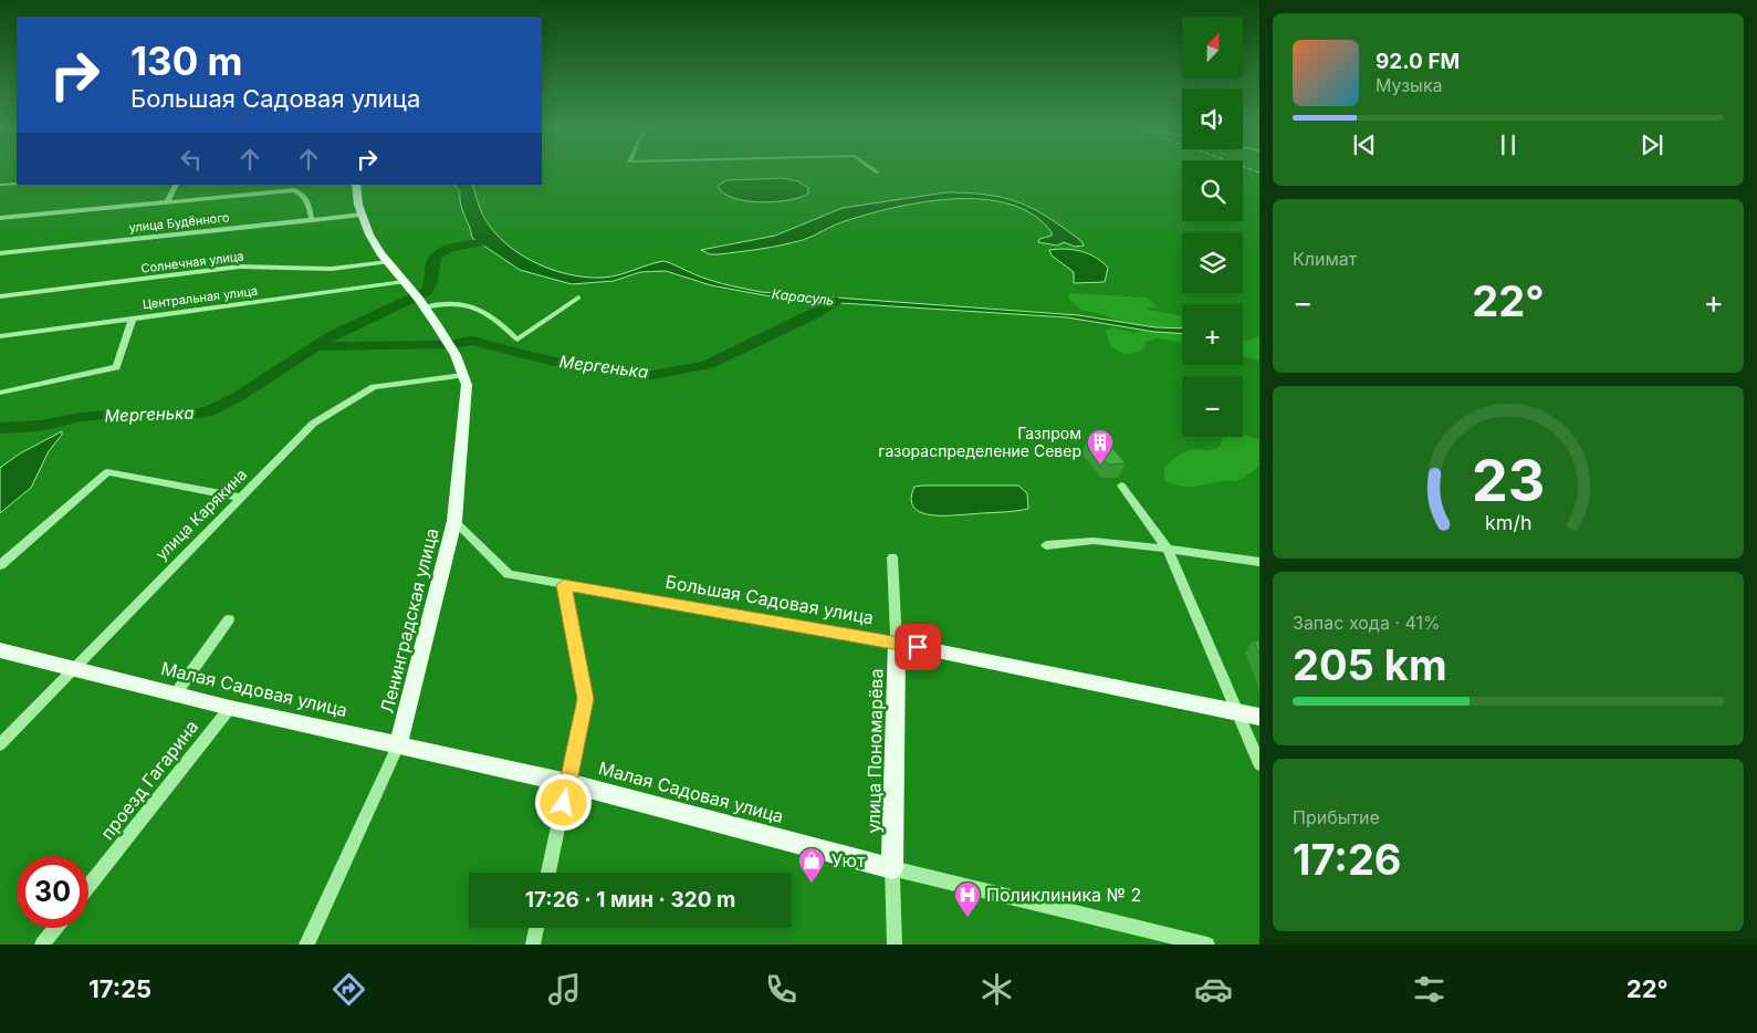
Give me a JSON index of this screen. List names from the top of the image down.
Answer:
{
  "streets": {
    "main road": [
      "Большая Садовая улица",
      "Ленинградская улица",
      "Малая Садовая улица",
      "улица Пономарёва"
    ],
    "street": [
      "улица Будённого",
      "Солнечная улица",
      "Центральная улица",
      "улица Карякина",
      "проезд Гагарина"
    ]
  },
  "crossings": [
    ["улица Будённого", "Ленинградская улица"],
    ["Солнечная улица", "Ленинградская улица"],
    ["Центральная улица", "Ленинградская улица"],
    ["улица Карякина", "Ленинградская улица"],
    ["улица Карякина", "Малая Садовая улица"],
    ["Большая Садовая улица", "Ленинградская улица"],
    ["Большая Садовая улица", "улица Пономарёва"],
    ["Ленинградская улица", "Малая Садовая улица"],
    ["Малая Садовая улица", "улица Пономарёва"],
    ["Малая Садовая улица", "проезд Гагарина"]
  ],
  "water": ["Карасуль", "Мергенька"],
  "places": {
    "building": ["Газпром газораспределение Север"],
    "shop": ["Уют"],
    "hospital": ["Поликлиника № 2"]
  },
  "north": "top",
  "page": {
    "map_buttons": ["+", "−"],
    "turn": ["130 m", "Большая Садовая улица"],
    "song": ["92.0 FM", "Музыка"],
    "tile": [
      "Климат",
      ["Запас хода · 41%", "205 km"],
      ["Прибытие", "17:26"]
    ],
    "heat": ["−", "22°", "+"],
    "limit": "30",
    "trip": "17:26 · 1 мин · 320 m",
    "tabs": ["17:25", "22°"],
    "gauge": ["23", "km/h"]
  }
}
